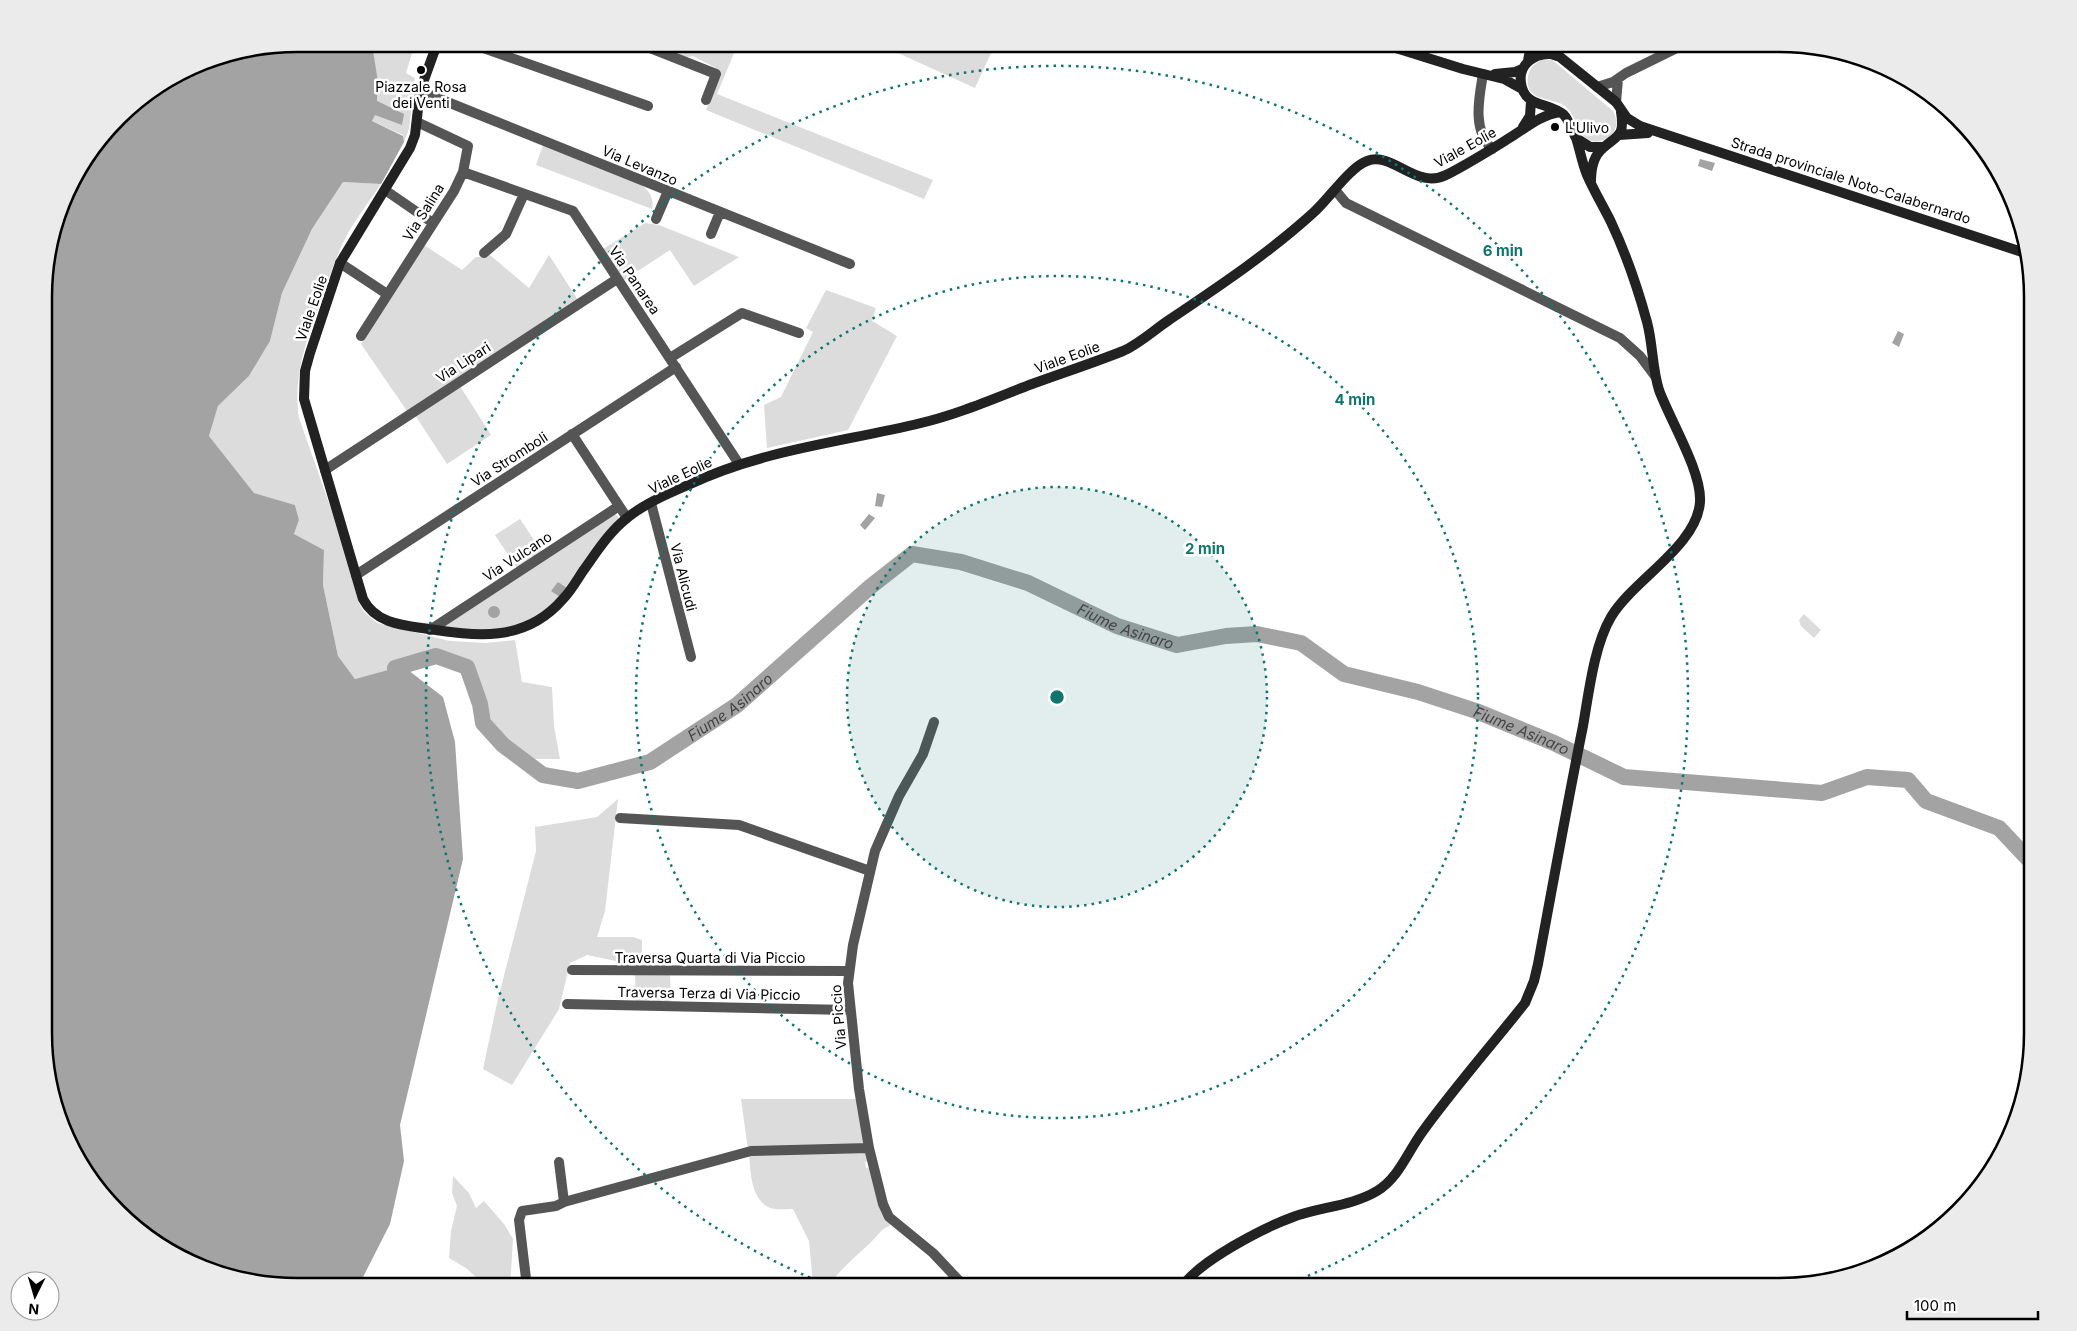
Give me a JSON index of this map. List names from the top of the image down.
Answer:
{
  "streets": {
    "street": [
      "Viale Eolie",
      "Via Levanzo",
      "Strada provinciale Noto-Calabernardo",
      "Via Salina",
      "Via Panarea",
      "Via Lipari",
      "Via Stromboli",
      "Via Vulcano",
      "Via Alicudi",
      "Traversa Quarta di Via Piccio",
      "Traversa Terza di Via Piccio",
      "Via Piccio"
    ]
  },
  "crossings": [
    ["Viale Eolie", "Via Levanzo"],
    ["Viale Eolie", "Via Salina"],
    ["Viale Eolie", "Via Panarea"],
    ["Viale Eolie", "Via Lipari"],
    ["Viale Eolie", "Via Stromboli"],
    ["Viale Eolie", "Via Vulcano"],
    ["Viale Eolie", "Via Alicudi"],
    ["Via Salina", "Via Panarea"],
    ["Via Panarea", "Via Lipari"],
    ["Via Panarea", "Via Stromboli"],
    ["Traversa Quarta di Via Piccio", "Via Piccio"],
    ["Traversa Terza di Via Piccio", "Via Piccio"]
  ],
  "water": ["Fiume Asinaro"],
  "places": ["Piazzale Rosa dei Venti", "L'Ulivo"],
  "scale_bar": "100 m",
  "north": "bottom",
  "rings": ["6 min", "4 min", "2 min"]
}
